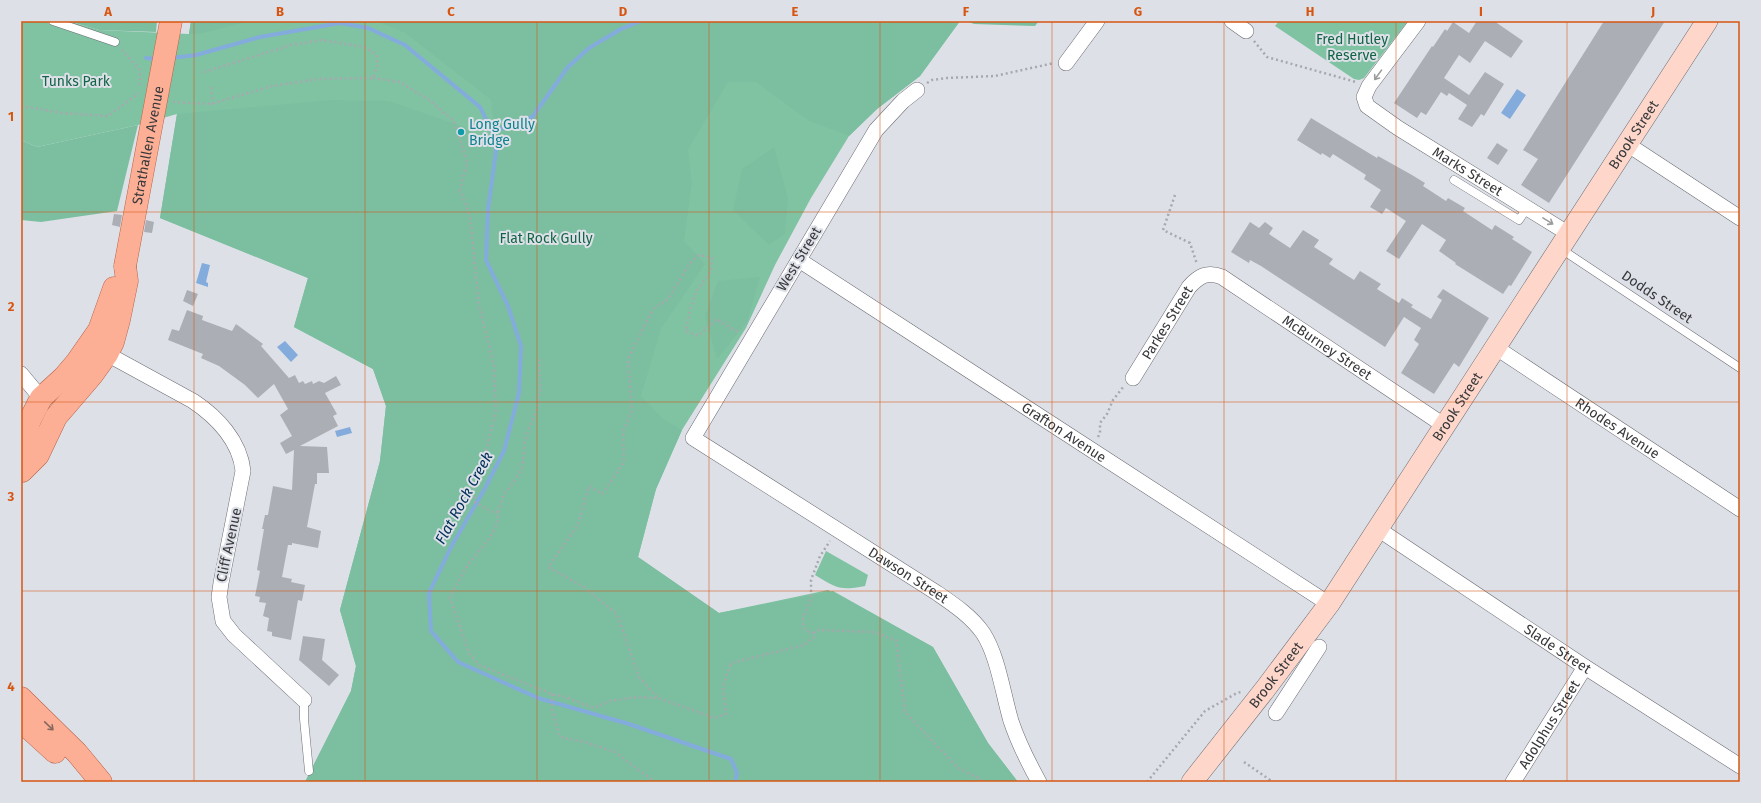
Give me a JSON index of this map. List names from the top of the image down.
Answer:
{
  "streets": {
    "main road": ["Brook Street", "Strathallen Avenue"],
    "street": [
      "Marks Street",
      "West Street",
      "Parkes Street",
      "McBurney Street",
      "Rhodes Avenue",
      "Grafton Avenue",
      "Cliff Avenue",
      "Dawson Street",
      "Slade Street",
      "Adolphus Street"
    ],
    "lane": ["Dodds Street"]
  },
  "crossings": [
    ["Brook Street", "Marks Street"],
    ["Brook Street", "Dodds Street"],
    ["Brook Street", "McBurney Street"],
    ["Brook Street", "Rhodes Avenue"],
    ["Brook Street", "Grafton Avenue"],
    ["Brook Street", "Slade Street"],
    ["Strathallen Avenue", "Cliff Avenue"],
    ["Marks Street", "Dodds Street"],
    ["West Street", "Grafton Avenue"],
    ["West Street", "Dawson Street"],
    ["Parkes Street", "McBurney Street"],
    ["Slade Street", "Adolphus Street"]
  ],
  "water": ["Flat Rock Creek"],
  "parks": ["Fred Hutley Reserve", "Tunks Park", "Flat Rock Gully"],
  "places": ["Long Gully Bridge"],
  "grid": {
    "columns": [
      "A",
      "B",
      "C",
      "D",
      "E",
      "F",
      "G",
      "H",
      "I",
      "J"
    ],
    "rows": [
      "1",
      "2",
      "3",
      "4"
    ]
  }
}
